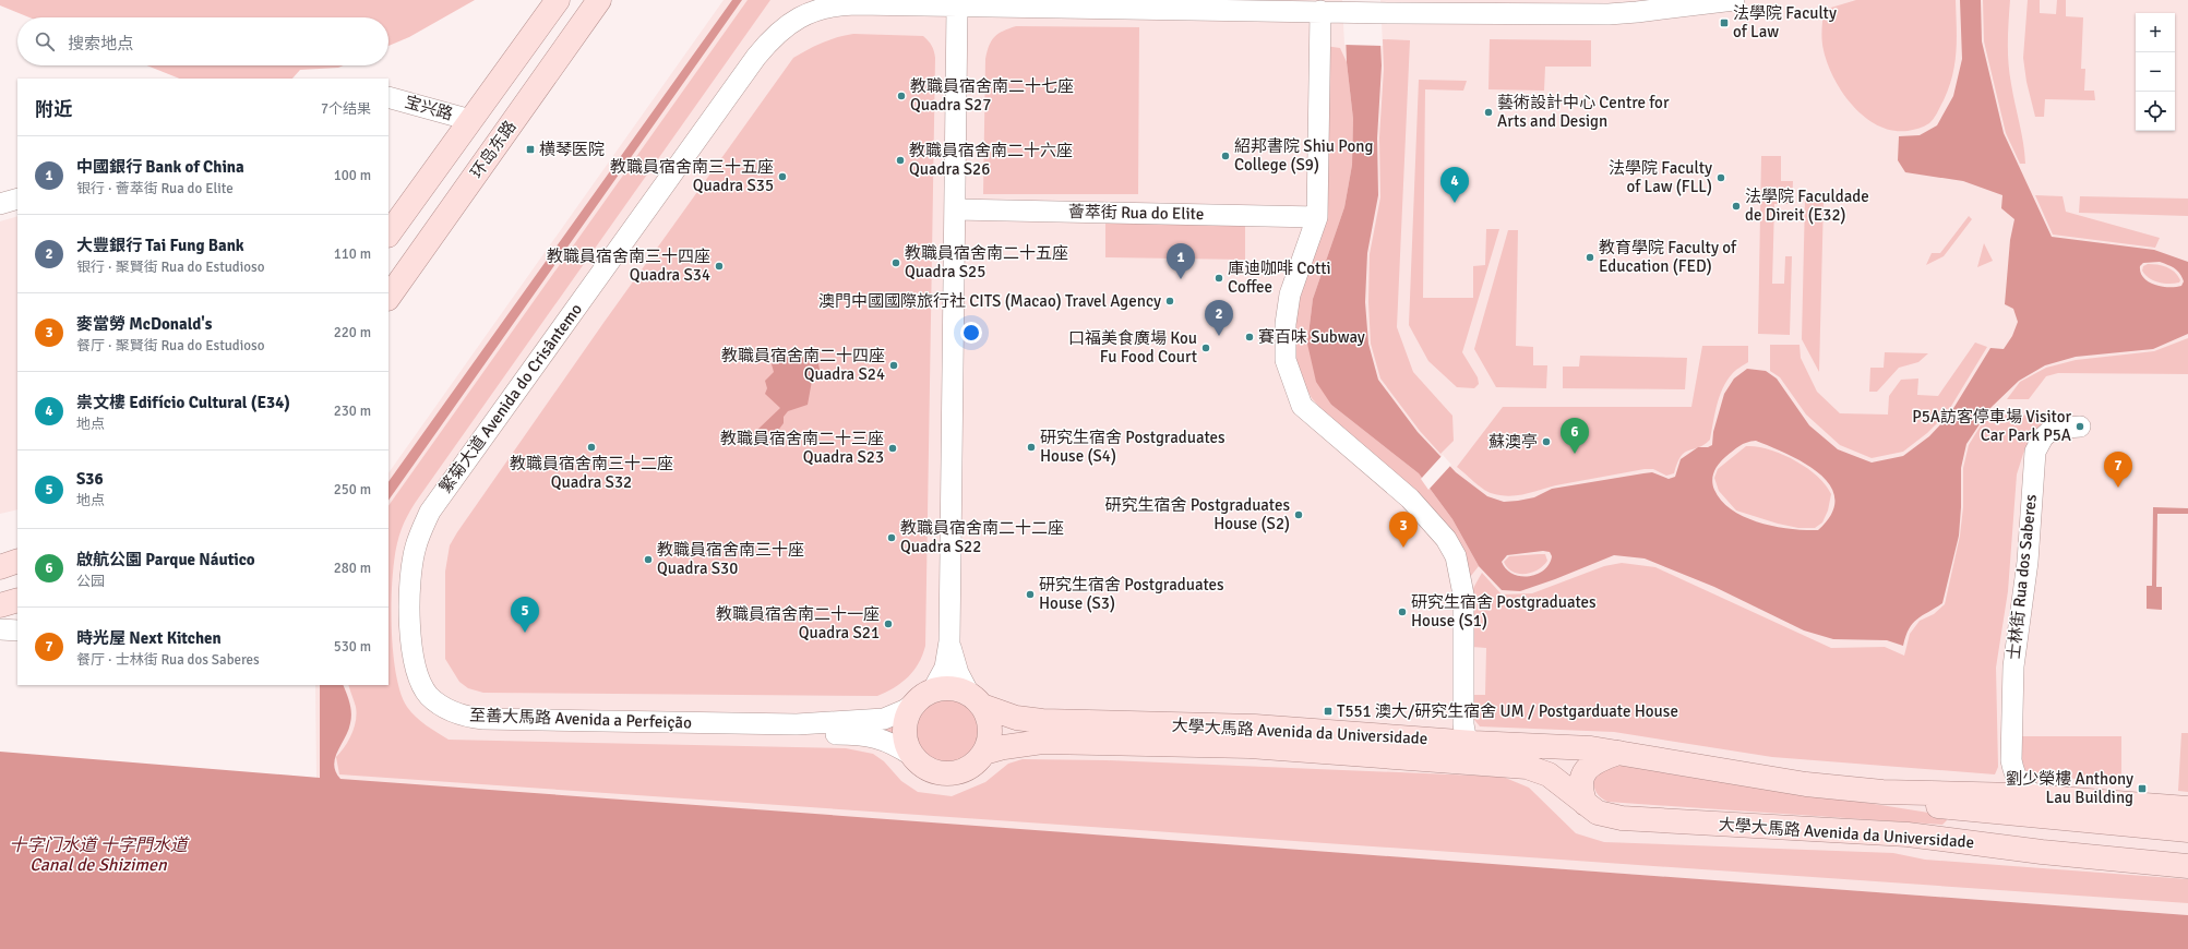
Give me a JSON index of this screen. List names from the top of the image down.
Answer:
{
  "streets": {
    "main road": ["环岛东路", "大學大馬路 Avenida da Universidade"],
    "street": [
      "宝兴路",
      "薈萃街 Rua do Elite",
      "繁菊大道 Avenida do Crisântemo",
      "士林街 Rua dos Saberes",
      "至善大馬路 Avenida a Perfeição"
    ]
  },
  "crossings": [
    ["繁菊大道 Avenida do Crisântemo", "至善大馬路 Avenida a Perfeição"],
    ["至善大馬路 Avenida a Perfeição", "大學大馬路 Avenida da Universidade"]
  ],
  "water": ["十字门水道 十字門水道 Canal de Shizimen"],
  "places": {
    "transit": [
      "法學院 Faculty of Law",
      "横琴医院",
      "T551 澳大/研究生宿舍 UM / Postgarduate House",
      "劉少榮樓 Anthony Lau Building"
    ],
    "other": [
      "教職員宿舍南二十七座 Quadra S27",
      "藝術設計中心 Centre for Arts and Design",
      "紹邦書院 Shiu Pong College (S9)",
      "教職員宿舍南二十六座 Quadra S26",
      "教職員宿舍南三十五座 Quadra S35",
      "法學院 Faculty of Law (FLL)",
      "法學院 Faculdade de Direit (E32)",
      "教育學院 Faculty of Education (FED)",
      "教職員宿舍南二十五座 Quadra S25",
      "教職員宿舍南三十四座 Quadra S34",
      "庫迪咖啡 Cotti Coffee",
      "澳門中國國際旅行社 CITS (Macao) Travel Agency",
      "賽百味 Subway",
      "口福美食廣場 Kou Fu Food Court",
      "教職員宿舍南二十四座 Quadra S24",
      "P5A訪客停車場 Visitor Car Park P5A",
      "蘇澳亭",
      "教職員宿舍南三十二座 Quadra S32",
      "研究生宿舍 Postgraduates House (S4)",
      "教職員宿舍南二十三座 Quadra S23",
      "研究生宿舍 Postgraduates House (S2)",
      "教職員宿舍南二十二座 Quadra S22",
      "教職員宿舍南三十座 Quadra S30",
      "研究生宿舍 Postgraduates House (S3)",
      "研究生宿舍 Postgraduates House (S1)",
      "教職員宿舍南二十一座 Quadra S21"
    ]
  },
  "page": {
    "map_buttons": ["+", "−"],
    "search": "搜索地点",
    "heading": ["附近", "7个结果"],
    "list": [
      {
        "mark": "1",
        "name": "中國銀行 Bank of China",
        "note": "银行 · 薈萃街 Rua do Elite",
        "value": "100 m"
      },
      {
        "mark": "2",
        "name": "大豐銀行 Tai Fung Bank",
        "note": "银行 · 聚賢街 Rua do Estudioso",
        "value": "110 m"
      },
      {
        "mark": "3",
        "name": "麥當勞 McDonald's",
        "note": "餐厅 · 聚賢街 Rua do Estudioso",
        "value": "220 m"
      },
      {
        "mark": "4",
        "name": "祟文樓 Edifício Cultural (E34)",
        "note": "地点",
        "value": "230 m"
      },
      {
        "mark": "5",
        "name": "S36",
        "note": "地点",
        "value": "250 m"
      },
      {
        "mark": "6",
        "name": "啟航公園 Parque Náutico",
        "note": "公园",
        "value": "280 m"
      },
      {
        "mark": "7",
        "name": "時光屋 Next Kitchen",
        "note": "餐厅 · 士林街 Rua dos Saberes",
        "value": "530 m"
      }
    ],
    "pins": [
      "4",
      "1",
      "2",
      "6",
      "7",
      "3",
      "5"
    ]
  }
}
